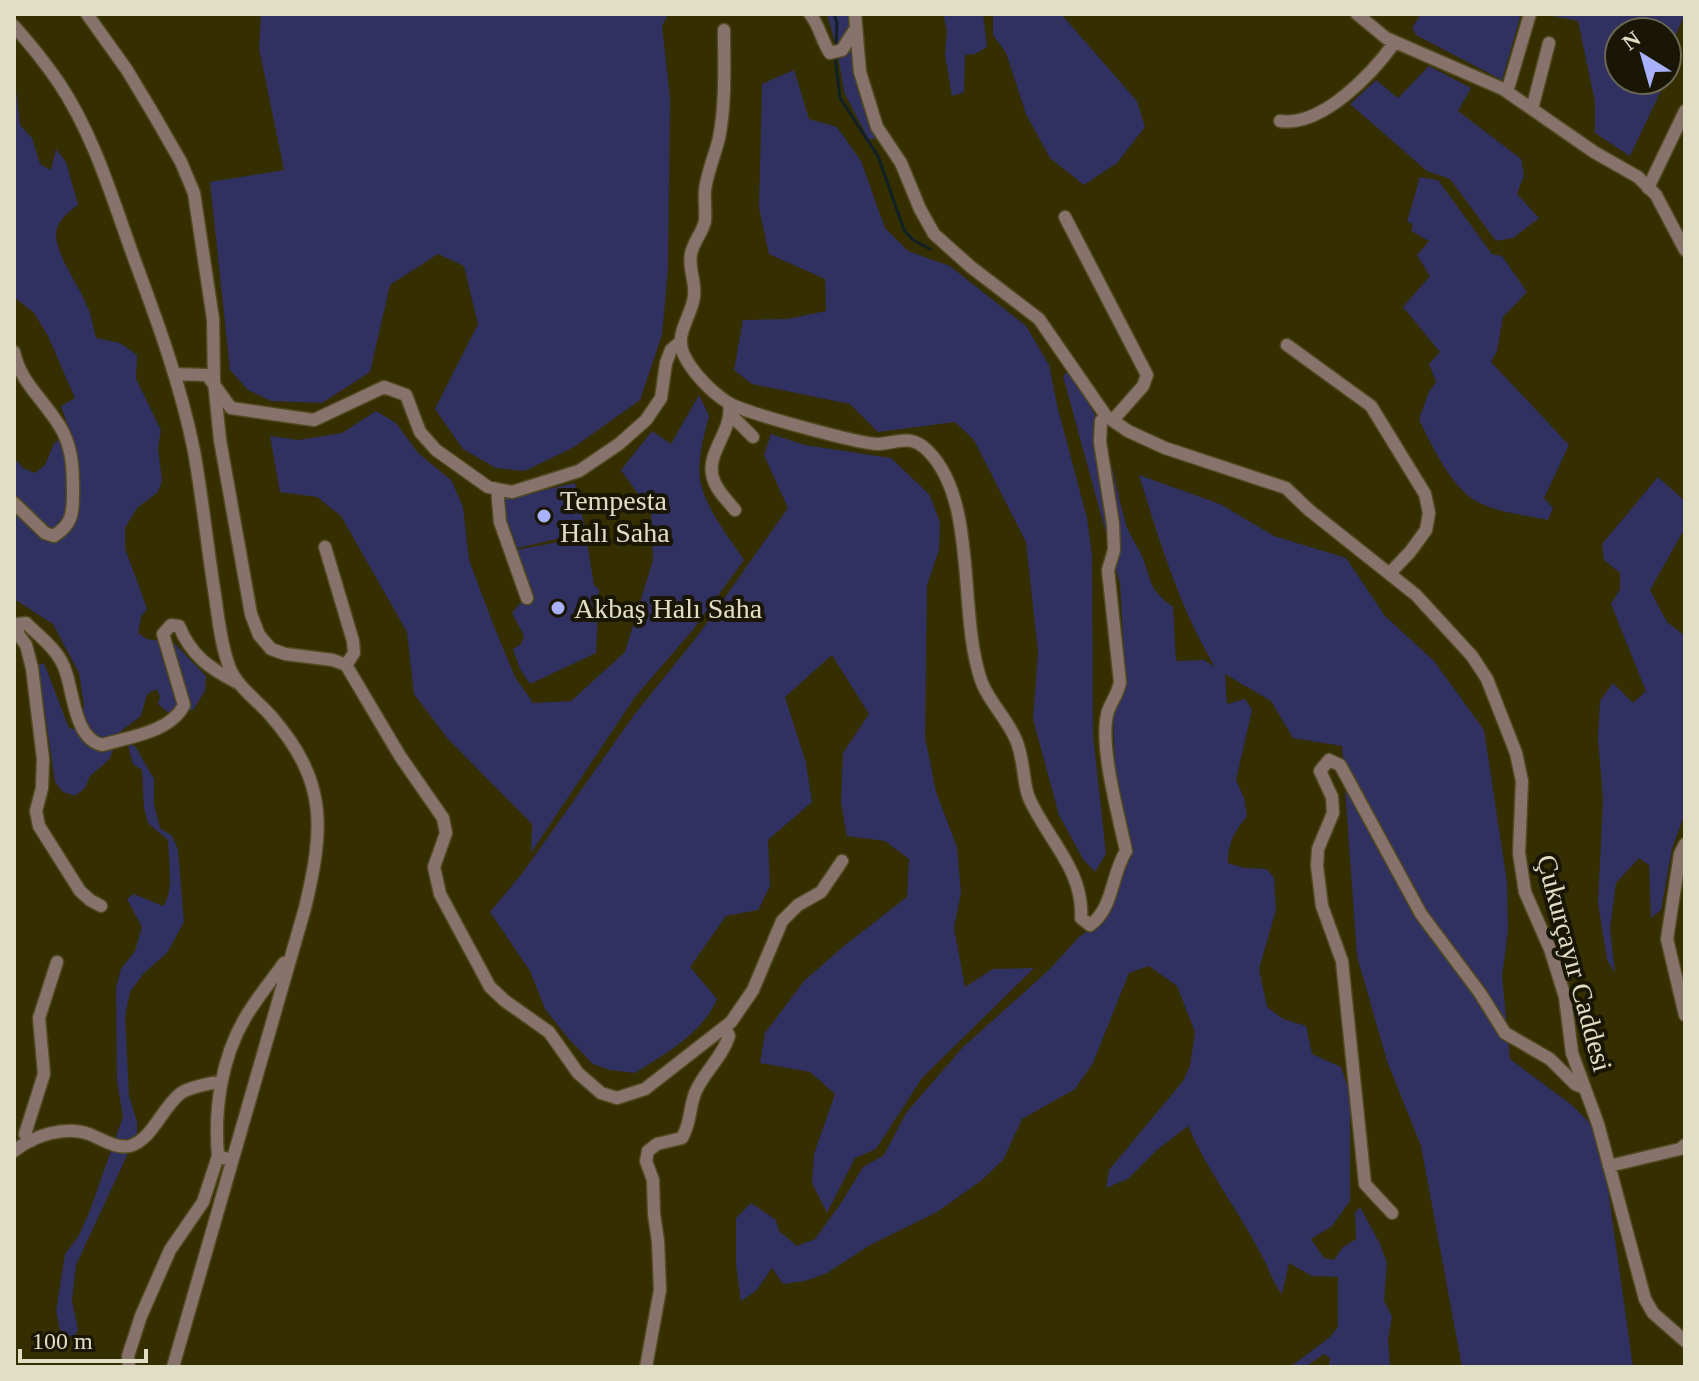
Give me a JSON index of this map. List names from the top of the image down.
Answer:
{
  "streets": {
    "street": ["Çukurçayır Caddesi"]
  },
  "places": ["Tempesta Halı Saha", "Akbaş Halı Saha"],
  "scale_bar": "100 m",
  "north": "top left"
}
